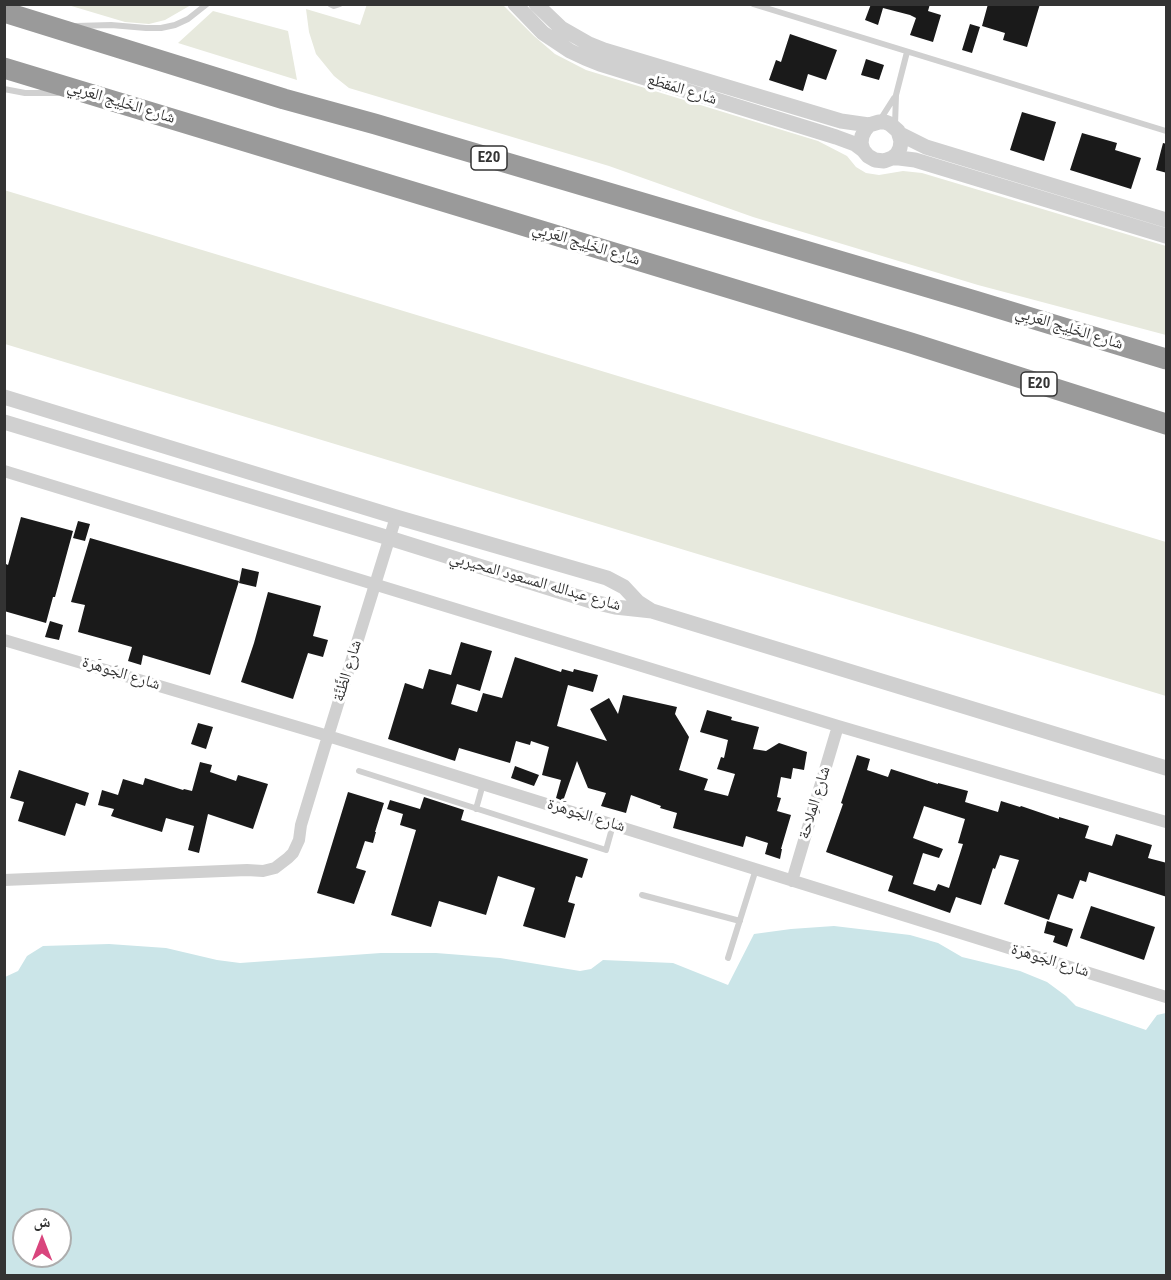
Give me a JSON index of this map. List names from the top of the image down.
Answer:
{
  "streets": {
    "highway": ["شارع الخَلِيج العَربِي", "E20"],
    "street": [
      "شارع المَقطَع",
      "شارع عبدالله المسعود المحيربي",
      "شارع الظَّنَّة",
      "شارع الجَوهَرة",
      "شارع المِلاحة"
    ]
  },
  "crossings": [
    ["شارع عبدالله المسعود المحيربي", "شارع الظَّنَّة"],
    ["شارع الظَّنَّة", "شارع الجَوهَرة"],
    ["شارع الجَوهَرة", "شارع المِلاحة"]
  ],
  "north": "top"
}
